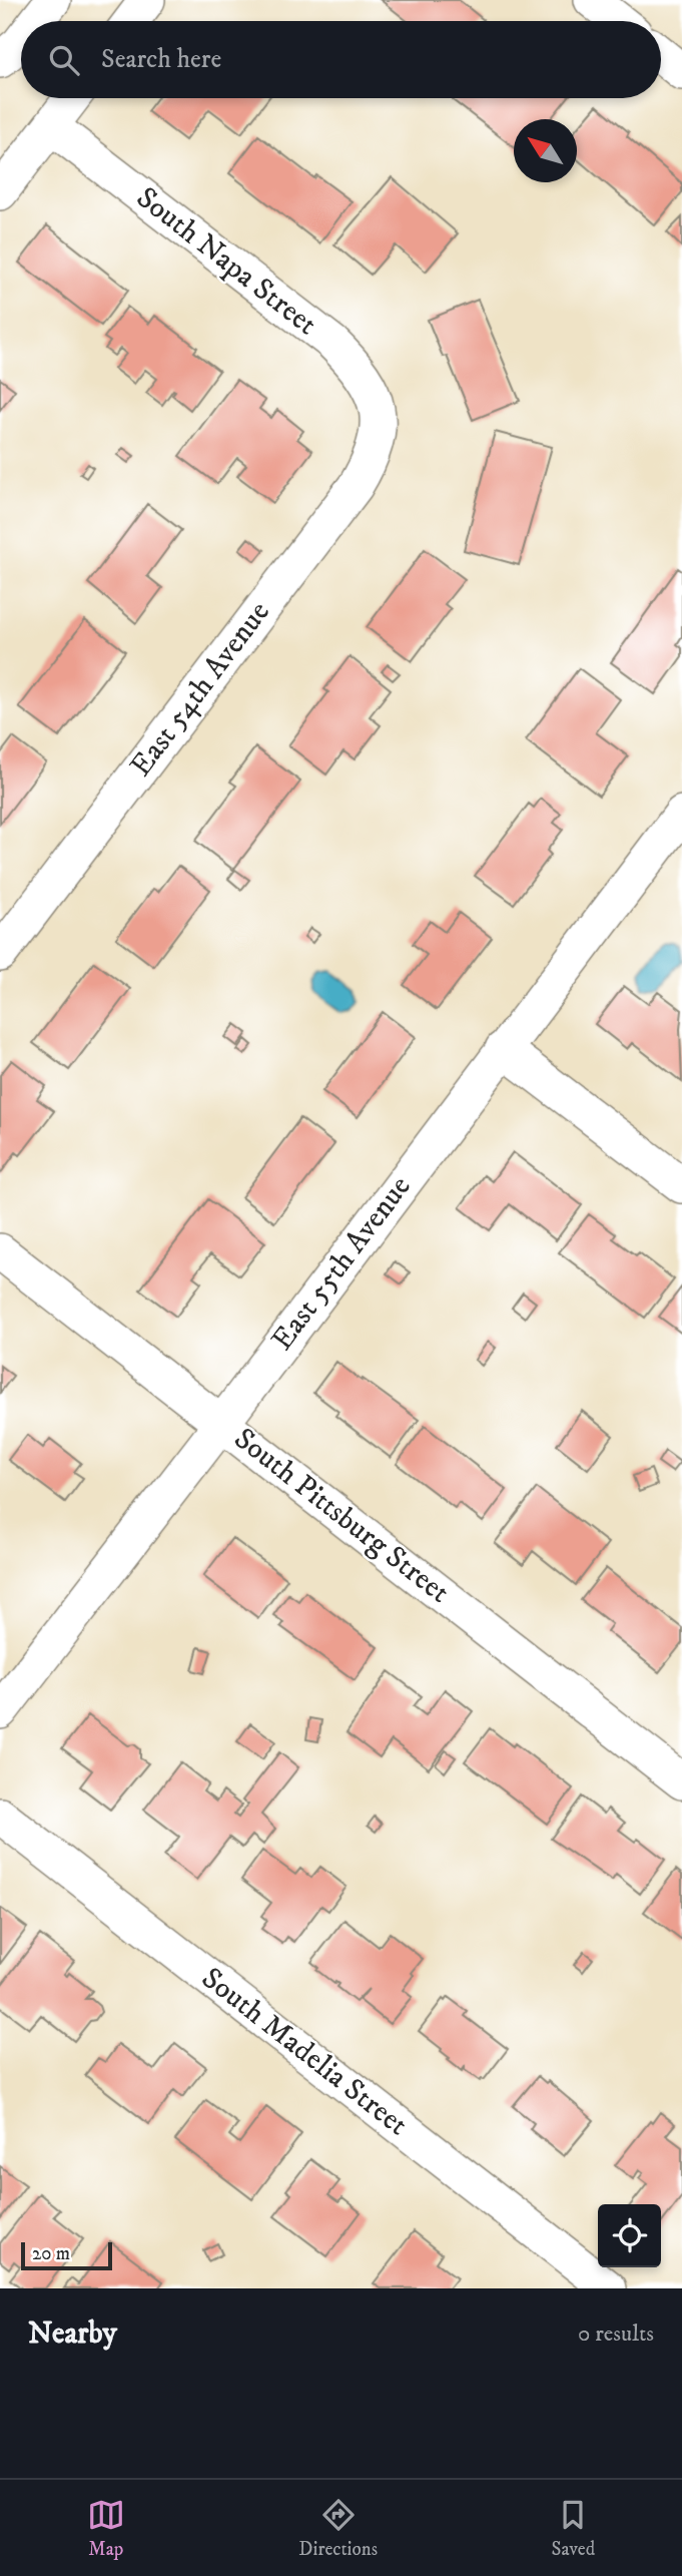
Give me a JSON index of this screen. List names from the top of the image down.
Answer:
{
  "streets": {
    "street": [
      "South Napa Street",
      "East 54th Avenue",
      "East 55th Avenue",
      "South Pittsburg Street",
      "South Madelia Street"
    ]
  },
  "crossings": [
    ["South Napa Street", "East 54th Avenue"],
    ["East 55th Avenue", "South Pittsburg Street"]
  ],
  "scale_bar": "20 m",
  "north": "top left",
  "page": {
    "search": "Search here",
    "scale": "20 m",
    "heading": ["Nearby", "0 results"],
    "nav": ["Map", "Directions", "Saved"]
  }
}
